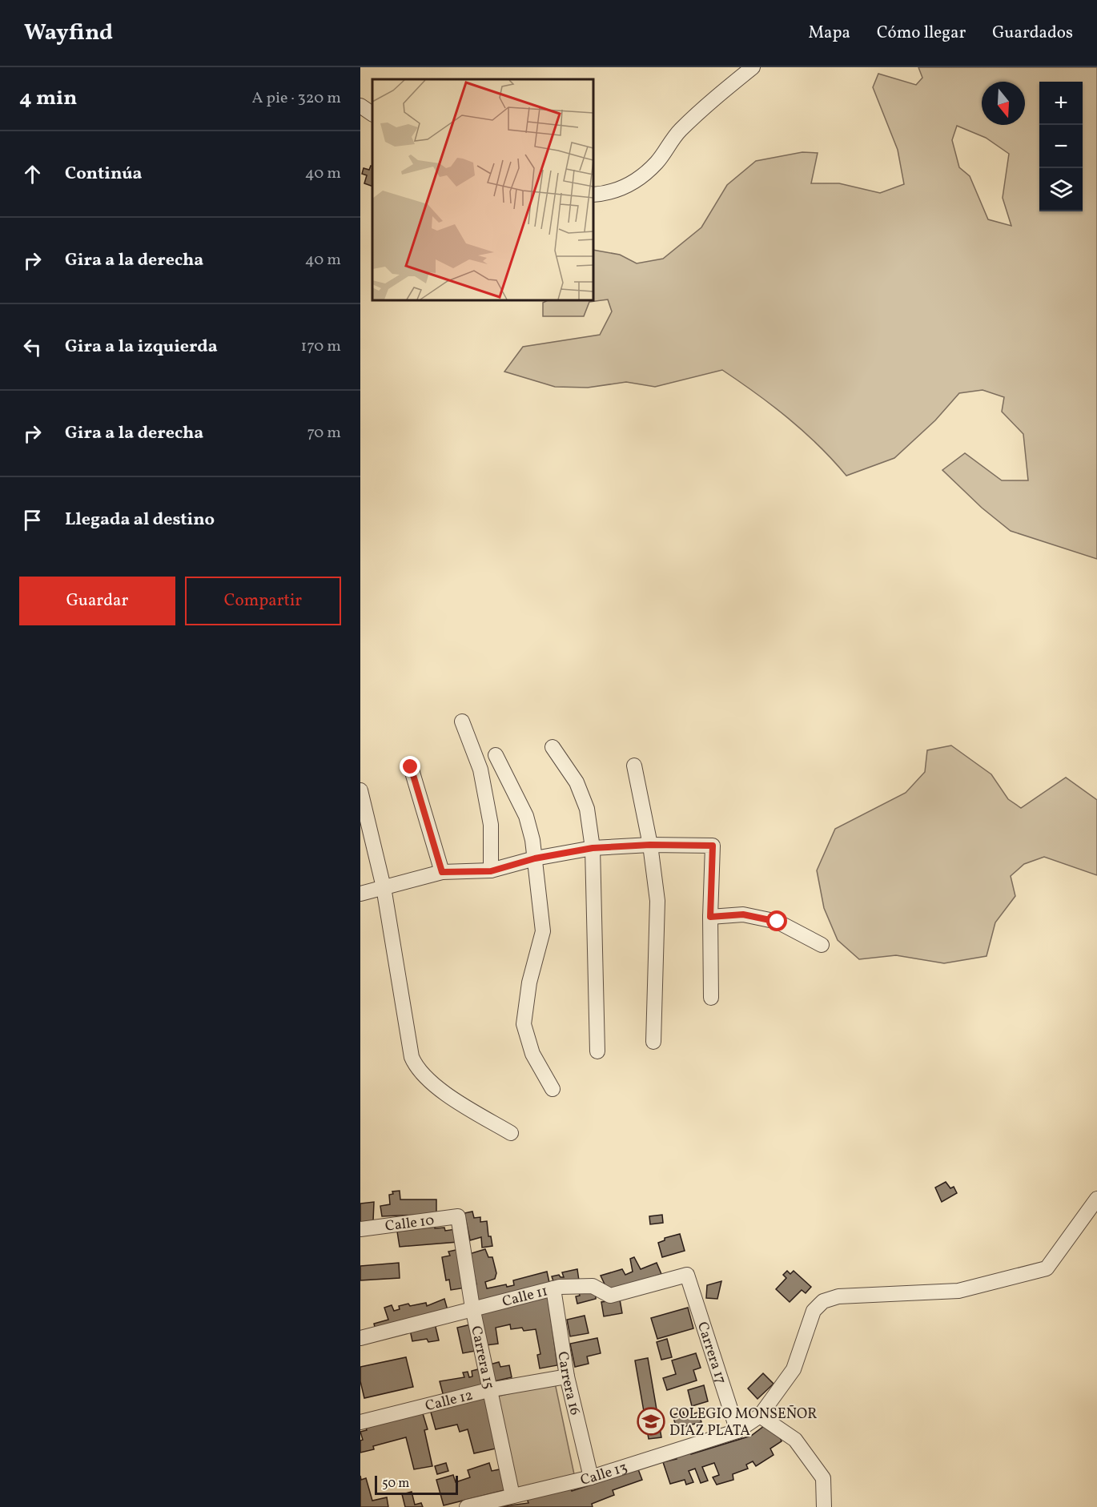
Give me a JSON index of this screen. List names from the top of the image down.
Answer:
{
  "streets": {
    "street": [
      "Calle 10",
      "Calle 11",
      "Carrera 17",
      "Carrera 15",
      "Carrera 16",
      "Calle 12",
      "Calle 13"
    ]
  },
  "crossings": [
    ["Calle 10", "Carrera 15"],
    ["Calle 11", "Carrera 17"],
    ["Calle 11", "Carrera 15"],
    ["Calle 11", "Carrera 16"],
    ["Carrera 17", "Calle 13"],
    ["Carrera 15", "Calle 12"],
    ["Carrera 15", "Calle 13"],
    ["Carrera 16", "Calle 12"],
    ["Carrera 16", "Calle 13"]
  ],
  "places": {
    "school or university": ["COLEGIO MONSEÑOR DIAZ PLATA"]
  },
  "scale_bar": "50 m",
  "north": "bottom",
  "page": {
    "header": "Wayfind",
    "nav": ["Mapa", "Cómo llegar", "Guardados"],
    "heading": ["4 min", "A pie · 320 m"],
    "map_buttons": ["+", "−"],
    "list": [
      ["Continúa", "40 m"],
      ["Gira a la derecha", "40 m"],
      ["Gira a la izquierda", "170 m"],
      ["Gira a la derecha", "70 m"],
      "Llegada al destino"
    ],
    "buttons": ["Guardar", "Compartir"],
    "scale": "50 m"
  }
}
